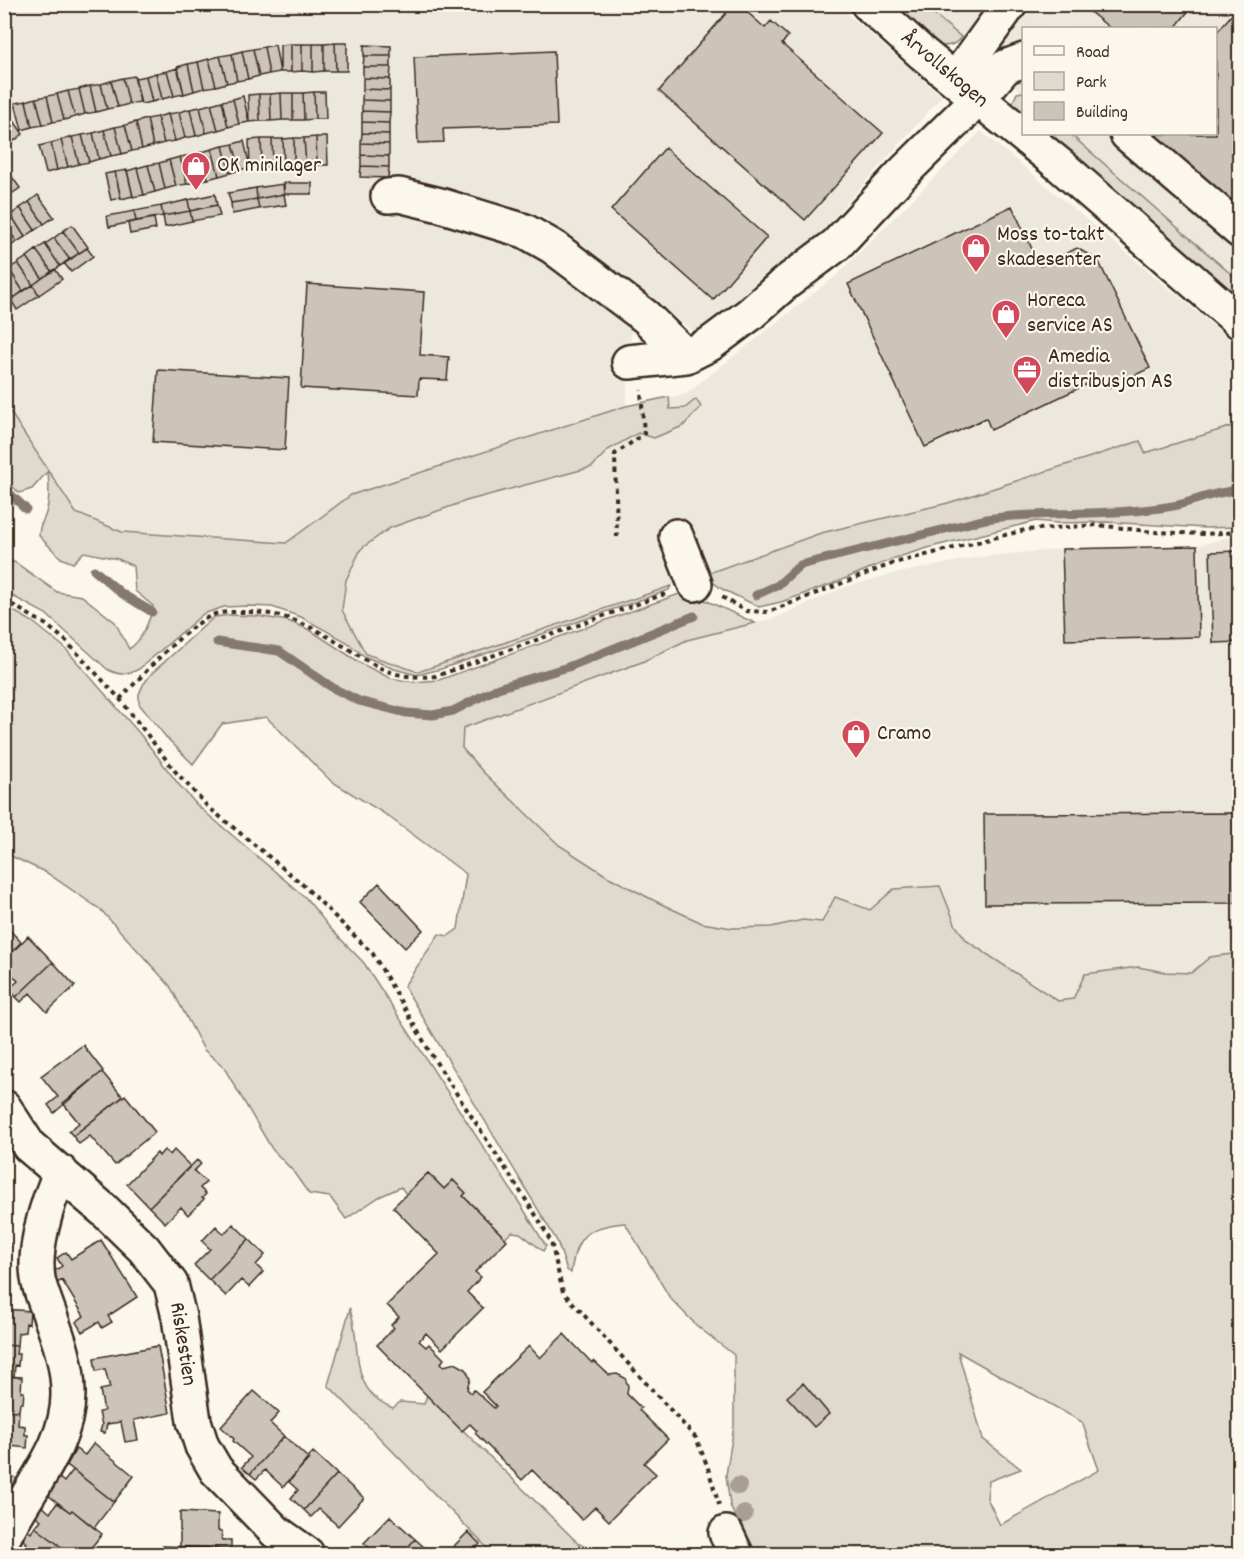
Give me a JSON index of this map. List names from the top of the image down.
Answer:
{
  "streets": {
    "street": ["Årvollskogen", "Riskestien"]
  },
  "places": {
    "shop": [
      "OK minilager",
      "Moss to-takt skadesenter",
      "Horeca service AS",
      "Cramo"
    ],
    "office": ["Amedia distribusjon AS"]
  },
  "legend": ["Road", "Park", "Building"]
}
